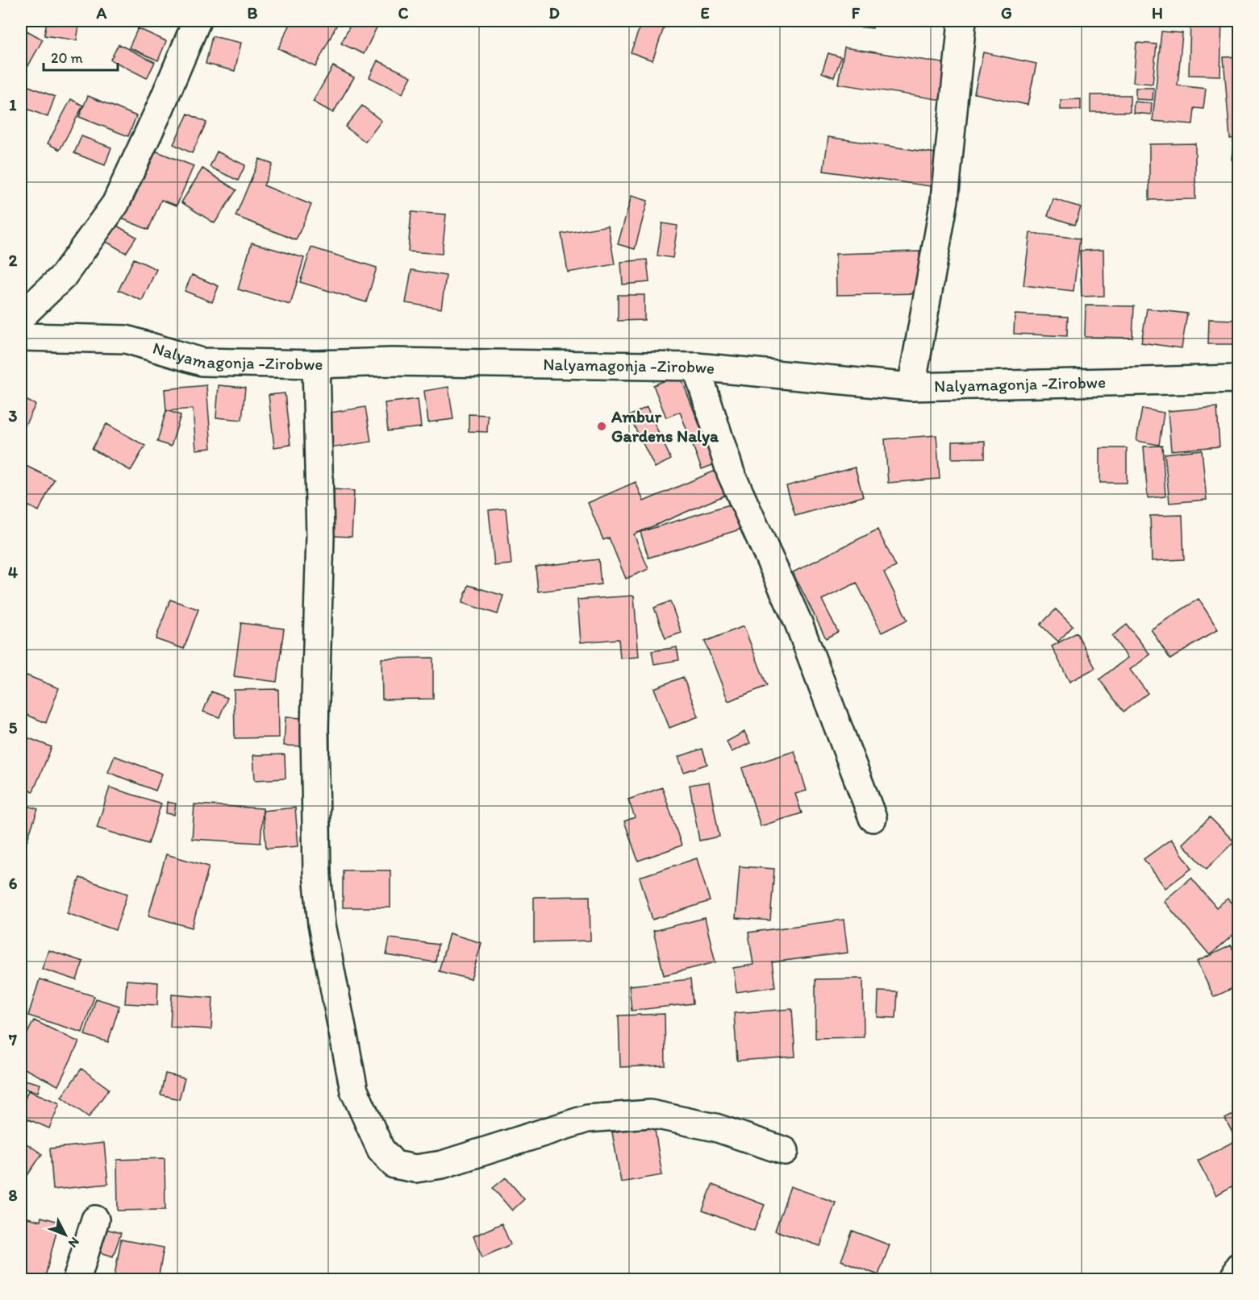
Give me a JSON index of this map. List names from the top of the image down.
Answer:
{
  "streets": {
    "street": ["Nalyamagonja -Zirobwe"]
  },
  "places": ["Ambur Gardens Nalya"],
  "scale_bar": "20 m",
  "north": "bottom right",
  "grid": {
    "columns": [
      "A",
      "B",
      "C",
      "D",
      "E",
      "F",
      "G",
      "H"
    ],
    "rows": [
      "1",
      "2",
      "3",
      "4",
      "5",
      "6",
      "7",
      "8"
    ]
  }
}
